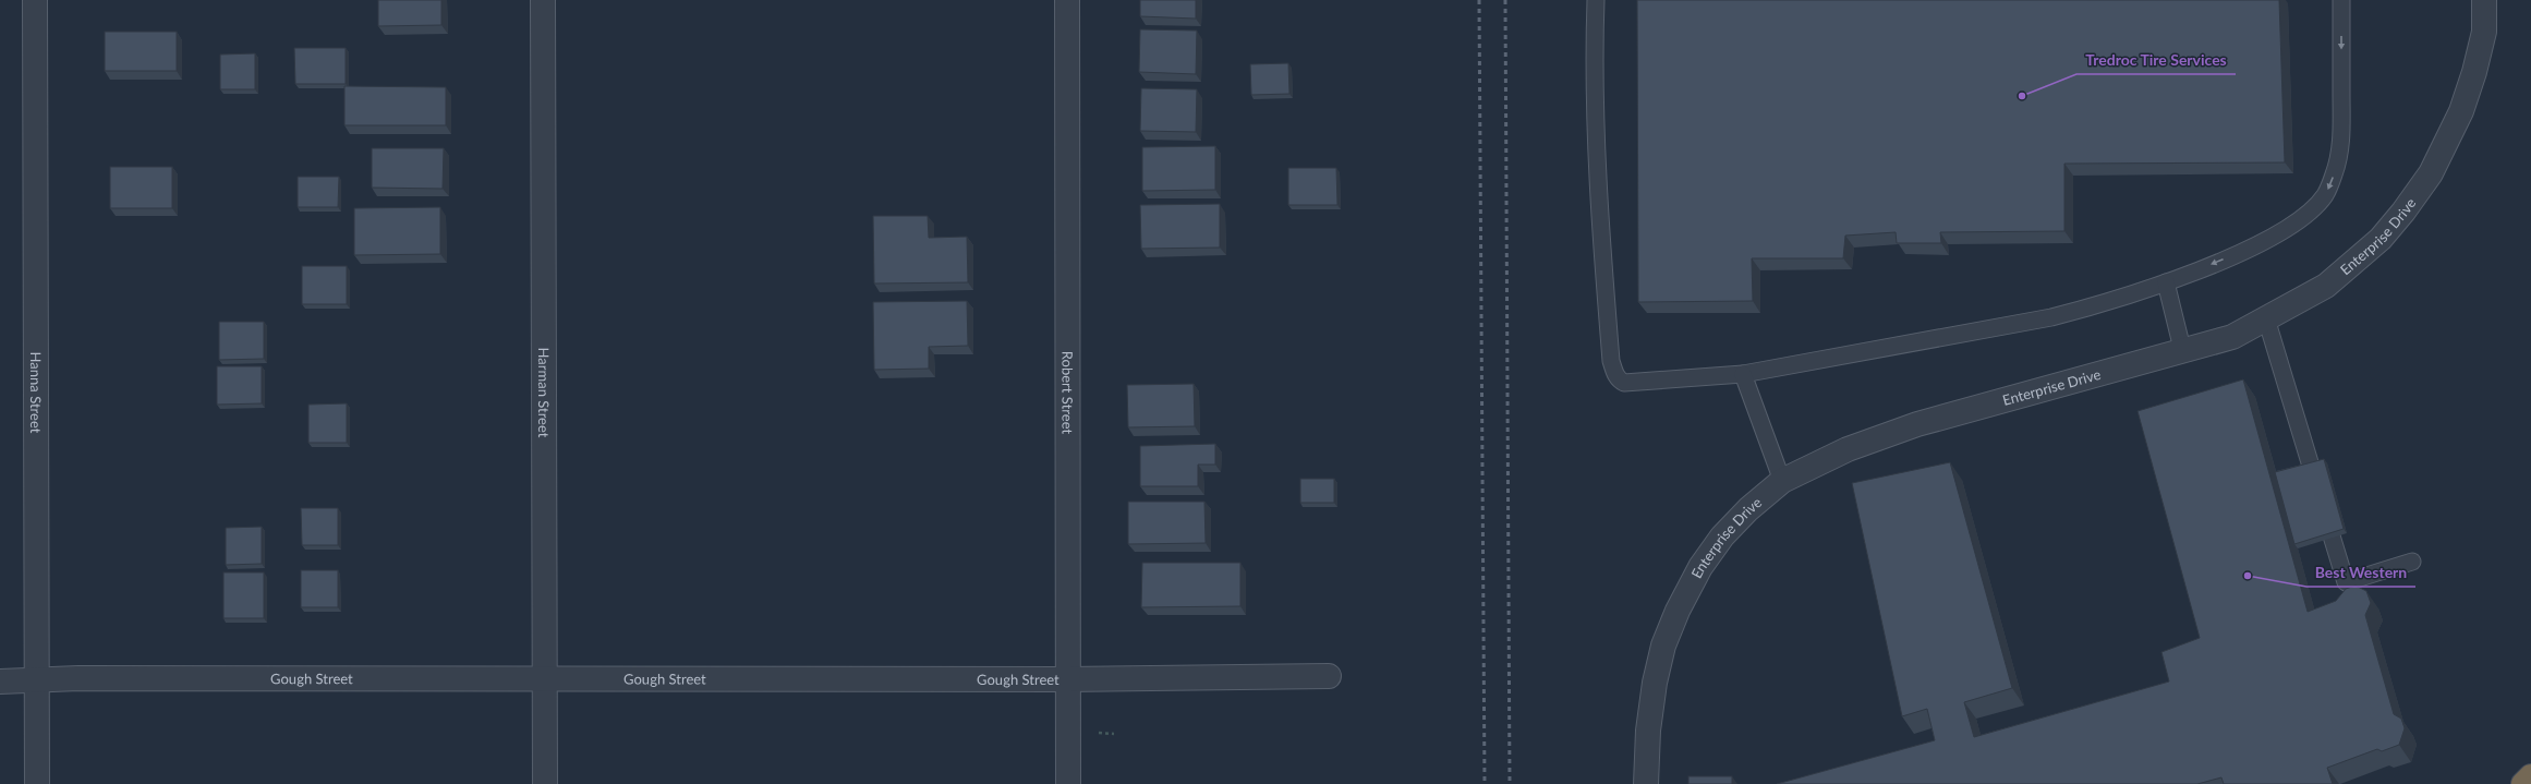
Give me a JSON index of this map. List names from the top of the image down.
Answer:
{
  "streets": {
    "street": [
      "Enterprise Drive",
      "Robert Street",
      "Hanna Street",
      "Harman Street",
      "Gough Street"
    ]
  },
  "crossings": [
    ["Robert Street", "Gough Street"],
    ["Hanna Street", "Gough Street"],
    ["Harman Street", "Gough Street"]
  ],
  "places": ["Tredroc Tire Services", "Best Western"]
}
